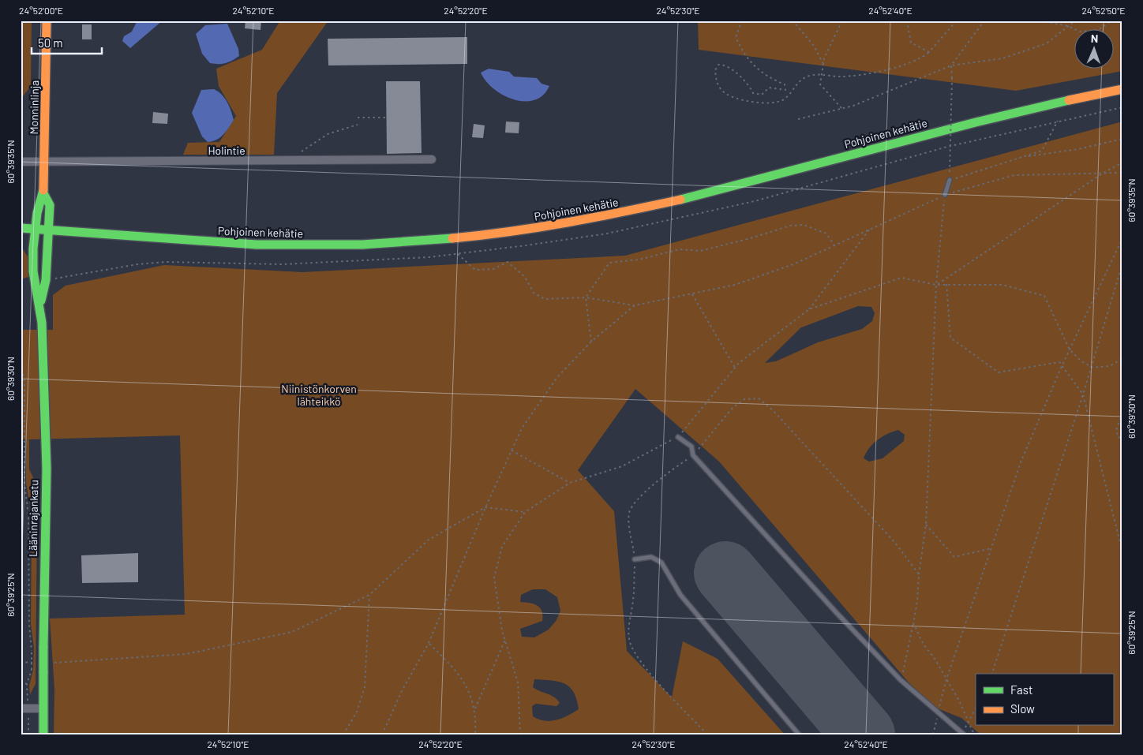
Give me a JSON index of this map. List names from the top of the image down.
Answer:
{
  "streets": {
    "main road": ["Monninlinja", "Pohjoinen kehätie", "Lääninrajankatu"],
    "street": ["Holintie"]
  },
  "crossings": [
    ["Monninlinja", "Pohjoinen kehätie"],
    ["Monninlinja", "Holintie"],
    ["Monninlinja", "Lääninrajankatu"],
    ["Pohjoinen kehätie", "Lääninrajankatu"]
  ],
  "parks": ["Niinistönkorven lähteikkö"],
  "legend": ["Fast", "Slow"],
  "scale_bar": "50 m",
  "north": "top",
  "coordinates": [
    "24°52'00\"E",
    "24°52'10\"E",
    "24°52'20\"E",
    "24°52'30\"E",
    "24°52'40\"E",
    "24°52'50\"E",
    "60°39'35\"N",
    "60°39'30\"N",
    "60°39'25\"N"
  ]
}
